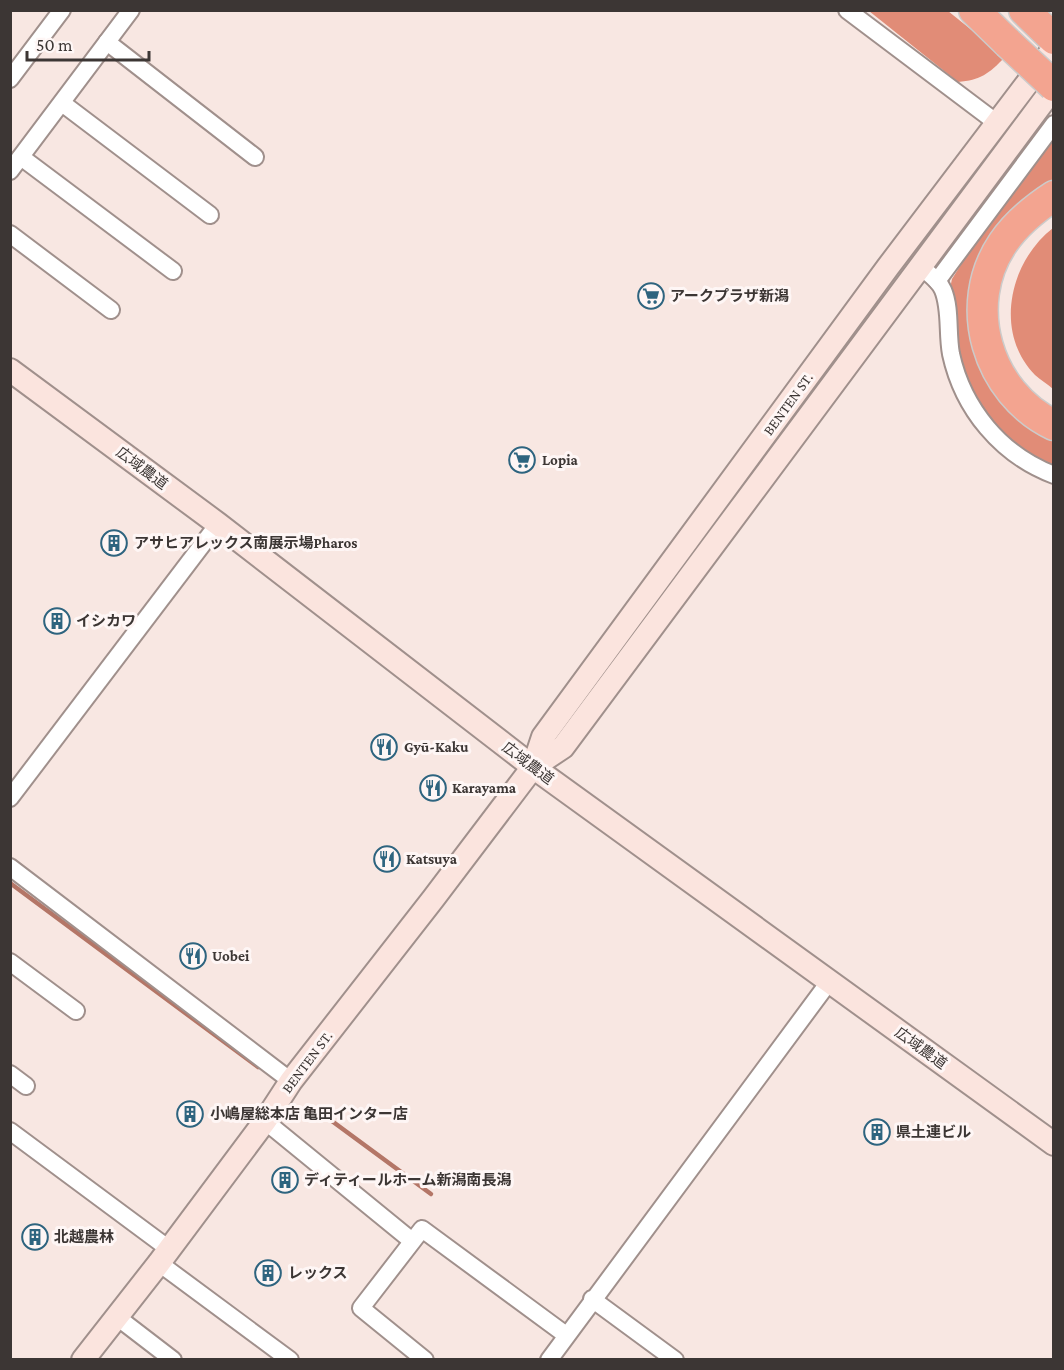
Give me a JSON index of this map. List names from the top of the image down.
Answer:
{
  "streets": {
    "street": ["BENTEN ST.", "広域農道"]
  },
  "crossings": [
    ["BENTEN ST.", "広域農道"]
  ],
  "places": {
    "supermarket": ["アークプラザ新潟", "Lopia"],
    "building": [
      "アサヒアレックス南展示場Pharos",
      "イシカワ",
      "小嶋屋総本店 亀田インター店",
      "県土連ビル",
      "ディティールホーム新潟南長潟",
      "北越農林",
      "レックス"
    ],
    "restaurant": [
      "Gyū-Kaku",
      "Karayama",
      "Katsuya",
      "Uobei"
    ]
  },
  "scale_bar": "50 m"
}
